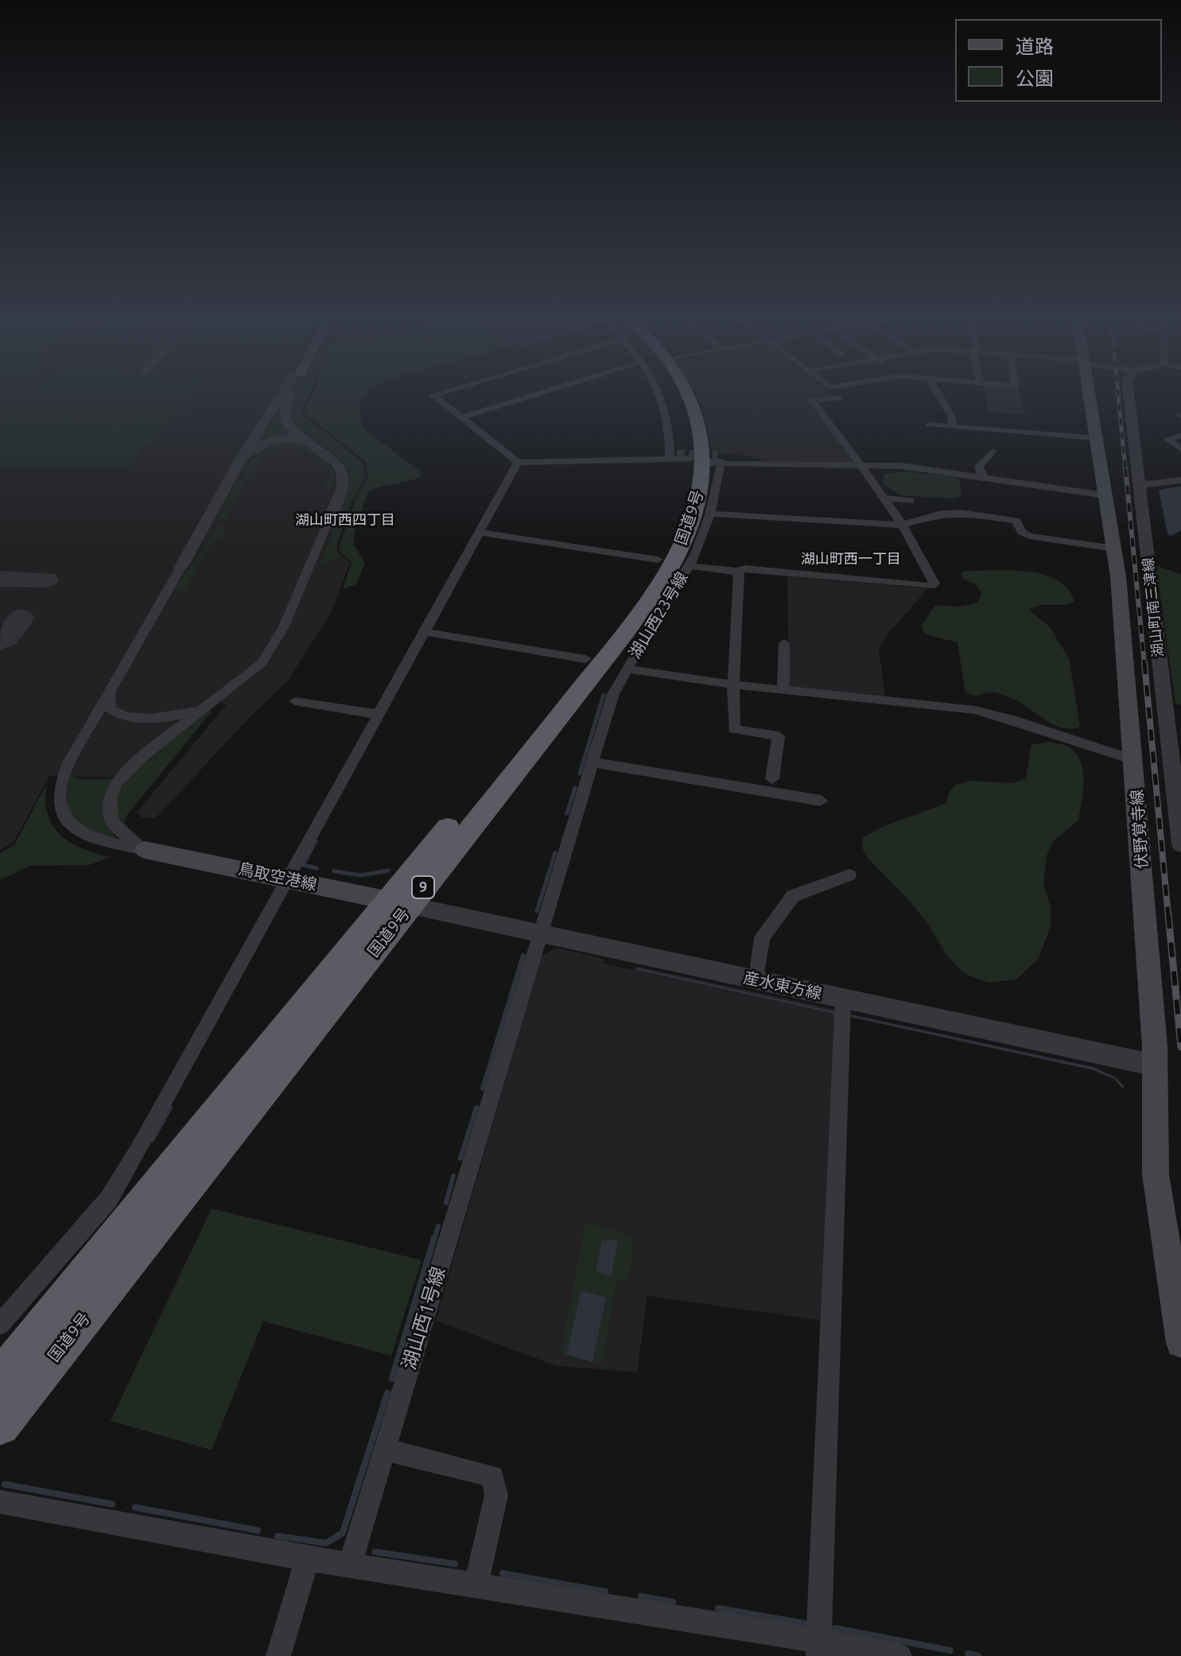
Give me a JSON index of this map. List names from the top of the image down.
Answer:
{
  "streets": {
    "highway": ["国道9号", "9"],
    "main road": ["伏野覚寺線", "鳥取空港線"],
    "street": [
      "湖山町南三津線",
      "湖山西23号線",
      "産水東方線",
      "湖山西1号線"
    ]
  },
  "crossings": [
    ["国道9号", "鳥取空港線"],
    ["国道9号", "産水東方線"],
    ["湖山西23号線", "伏野覚寺線"],
    ["湖山西23号線", "産水東方線"],
    ["湖山西23号線", "湖山西1号線"],
    ["伏野覚寺線", "産水東方線"],
    ["鳥取空港線", "産水東方線"],
    ["産水東方線", "湖山西1号線"]
  ],
  "districts": ["湖山町西四丁目", "湖山町西一丁目"],
  "legend": ["道路", "公園"]
}
